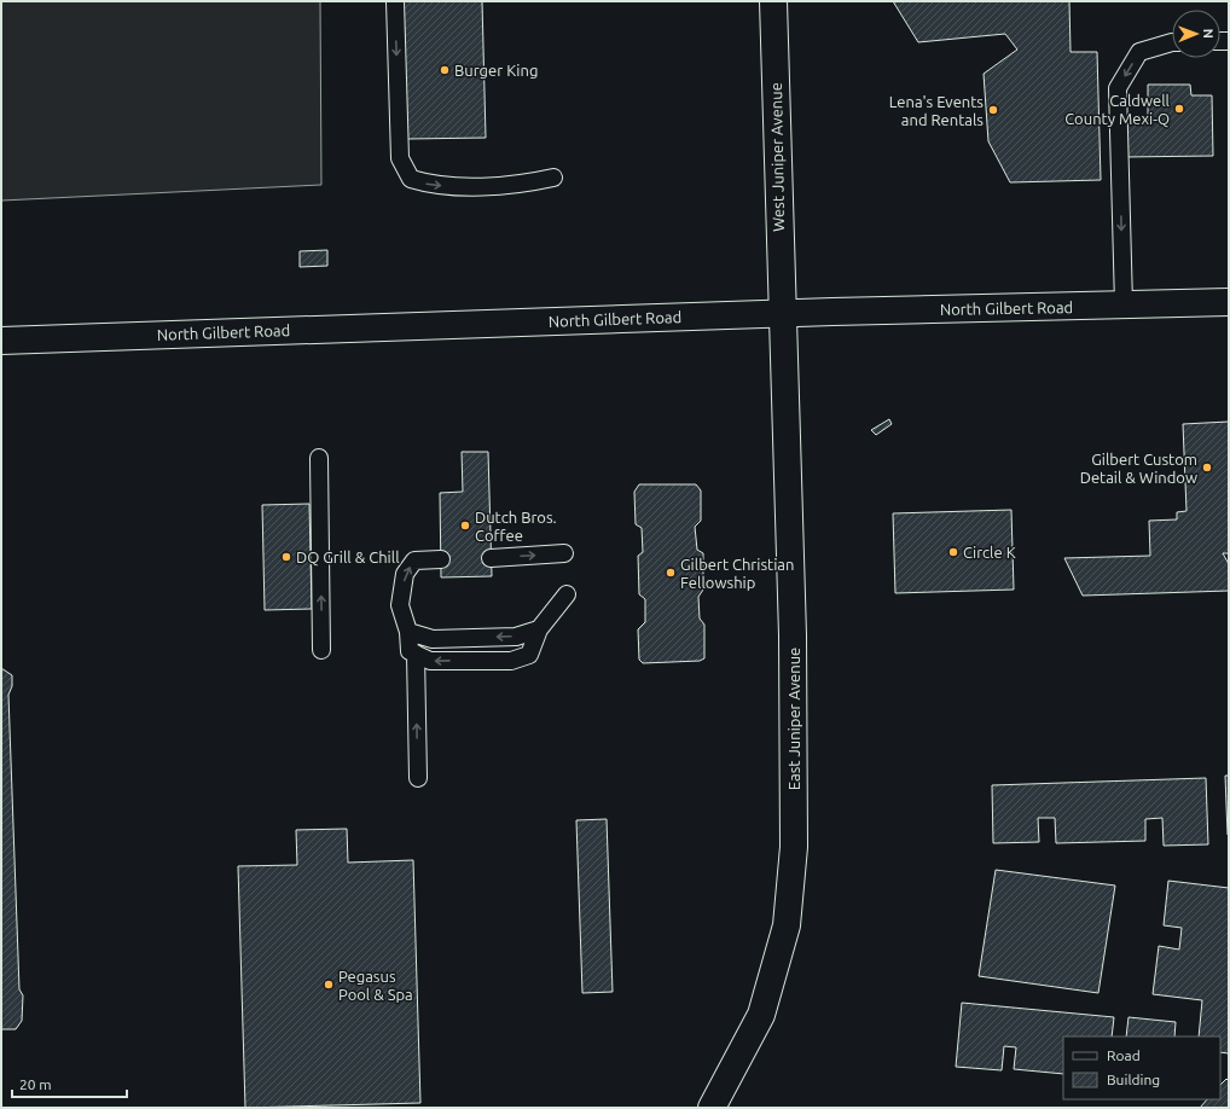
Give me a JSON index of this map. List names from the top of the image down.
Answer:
{
  "streets": {
    "main road": ["West Juniper Avenue", "North Gilbert Road", "East Juniper Avenue"]
  },
  "crossings": [
    ["West Juniper Avenue", "North Gilbert Road"],
    ["West Juniper Avenue", "East Juniper Avenue"],
    ["North Gilbert Road", "East Juniper Avenue"]
  ],
  "places": [
    "Burger King",
    "Caldwell County Mexi-Q",
    "Lena's Events and Rentals",
    "Gilbert Custom Detail & Window",
    "Dutch Bros. Coffee",
    "Circle K",
    "DQ Grill & Chill",
    "Gilbert Christian Fellowship",
    "Pegasus Pool & Spa"
  ],
  "legend": ["Road", "Building"],
  "scale_bar": "20 m",
  "north": "right"
}
